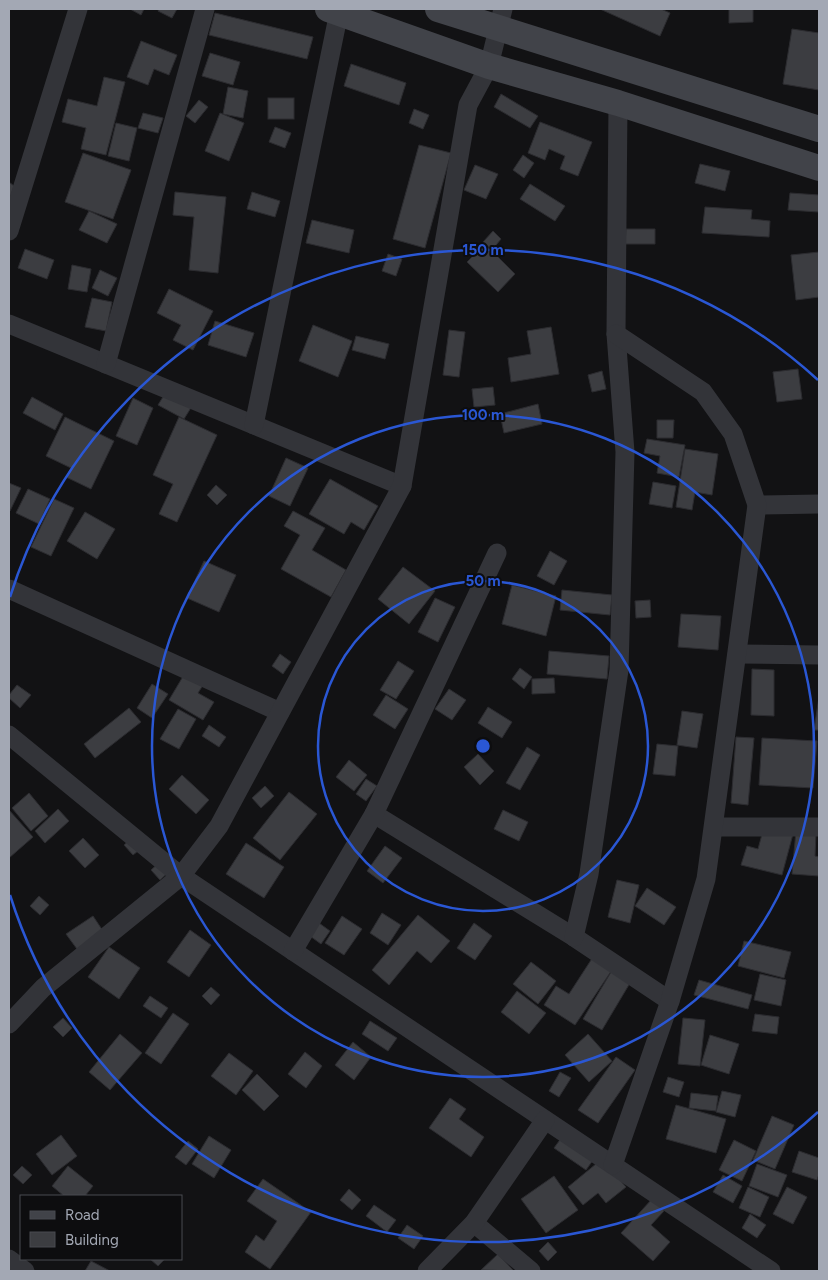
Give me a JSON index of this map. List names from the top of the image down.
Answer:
{
  "legend": ["Road", "Building"],
  "rings": ["150 m", "100 m", "50 m"]
}
